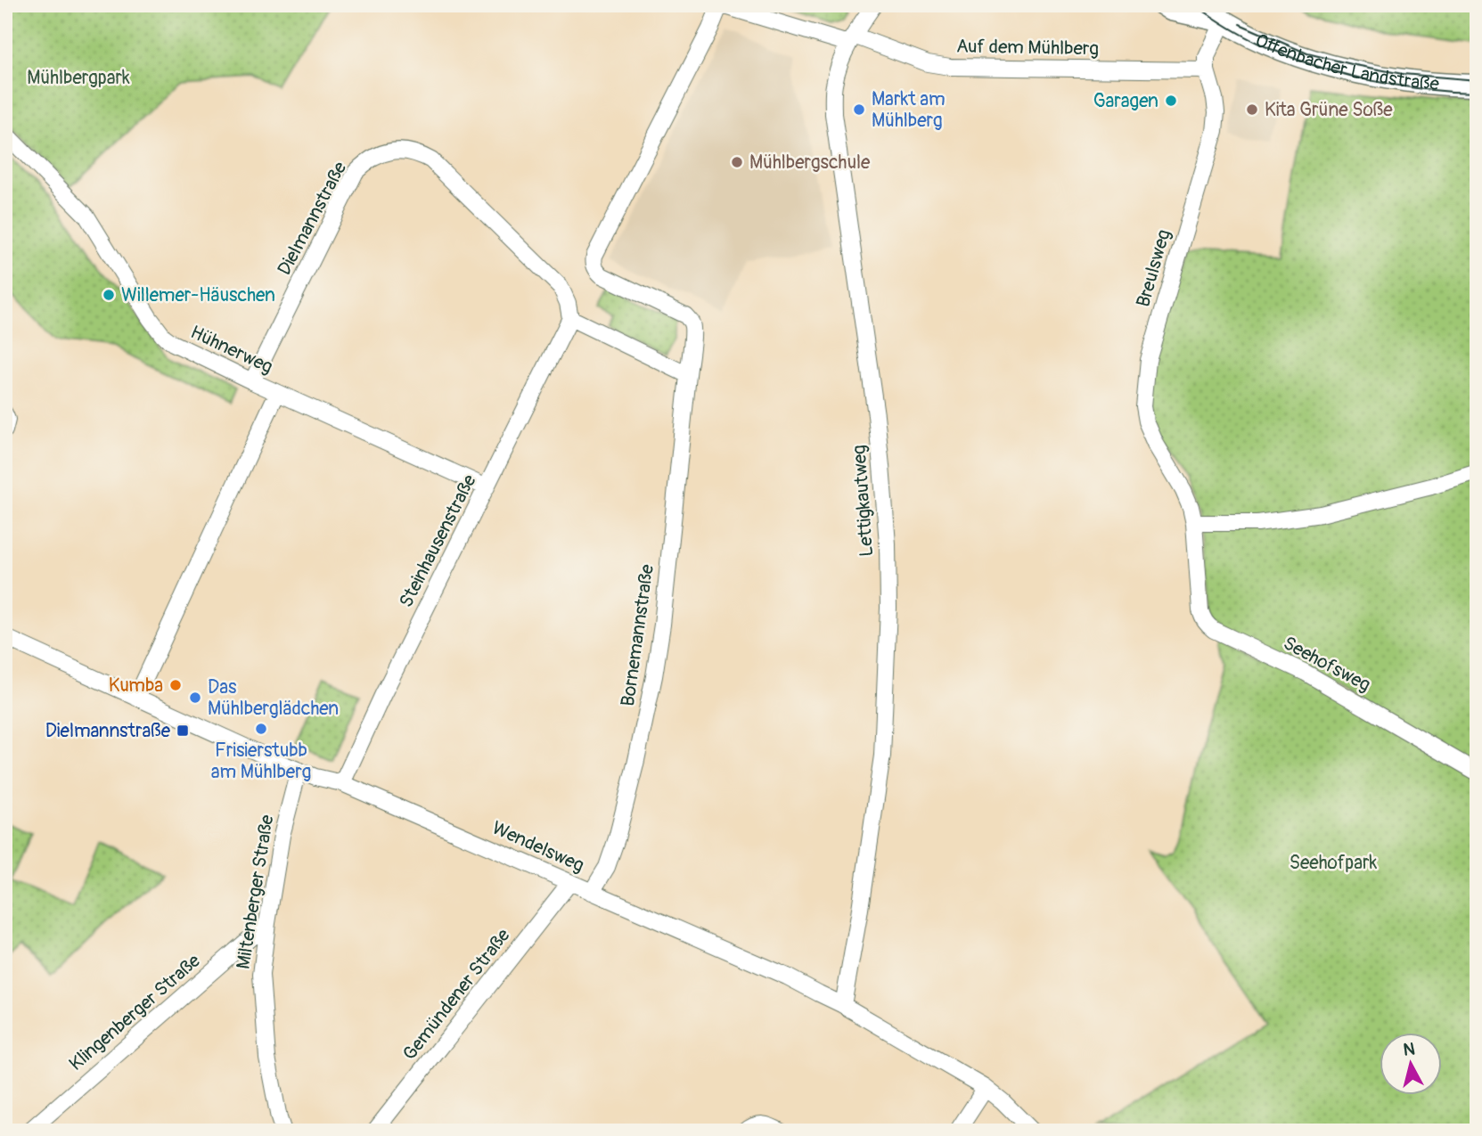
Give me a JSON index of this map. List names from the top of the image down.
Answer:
{
  "streets": {
    "main road": ["Offenbacher Landstraße"],
    "street": [
      "Auf dem Mühlberg",
      "Dielmannstraße",
      "Breulsweg",
      "Hühnerweg",
      "Lettigkautweg",
      "Steinhausenstraße",
      "Bornemannstraße",
      "Seehofsweg",
      "Wendelsweg",
      "Miltenberger Straße",
      "Gemündener Straße",
      "Klingenberger Straße"
    ]
  },
  "crossings": [
    ["Auf dem Mühlberg", "Breulsweg"],
    ["Auf dem Mühlberg", "Lettigkautweg"],
    ["Auf dem Mühlberg", "Bornemannstraße"],
    ["Dielmannstraße", "Hühnerweg"],
    ["Dielmannstraße", "Steinhausenstraße"],
    ["Breulsweg", "Seehofsweg"],
    ["Hühnerweg", "Steinhausenstraße"],
    ["Lettigkautweg", "Wendelsweg"],
    ["Steinhausenstraße", "Wendelsweg"],
    ["Bornemannstraße", "Wendelsweg"],
    ["Wendelsweg", "Miltenberger Straße"],
    ["Wendelsweg", "Gemündener Straße"],
    ["Miltenberger Straße", "Klingenberger Straße"]
  ],
  "parks": ["Mühlbergpark", "Seehofpark"],
  "places": {
    "other": [
      "Garagen",
      "Markt am Mühlberg",
      "Kita Grüne Soße",
      "Mühlbergschule",
      "Willemer-Häuschen",
      "Kumba",
      "Das Mühlberglädchen",
      "Frisierstubb am Mühlberg"
    ],
    "transit": ["Dielmannstraße"]
  },
  "north": "top"
}
